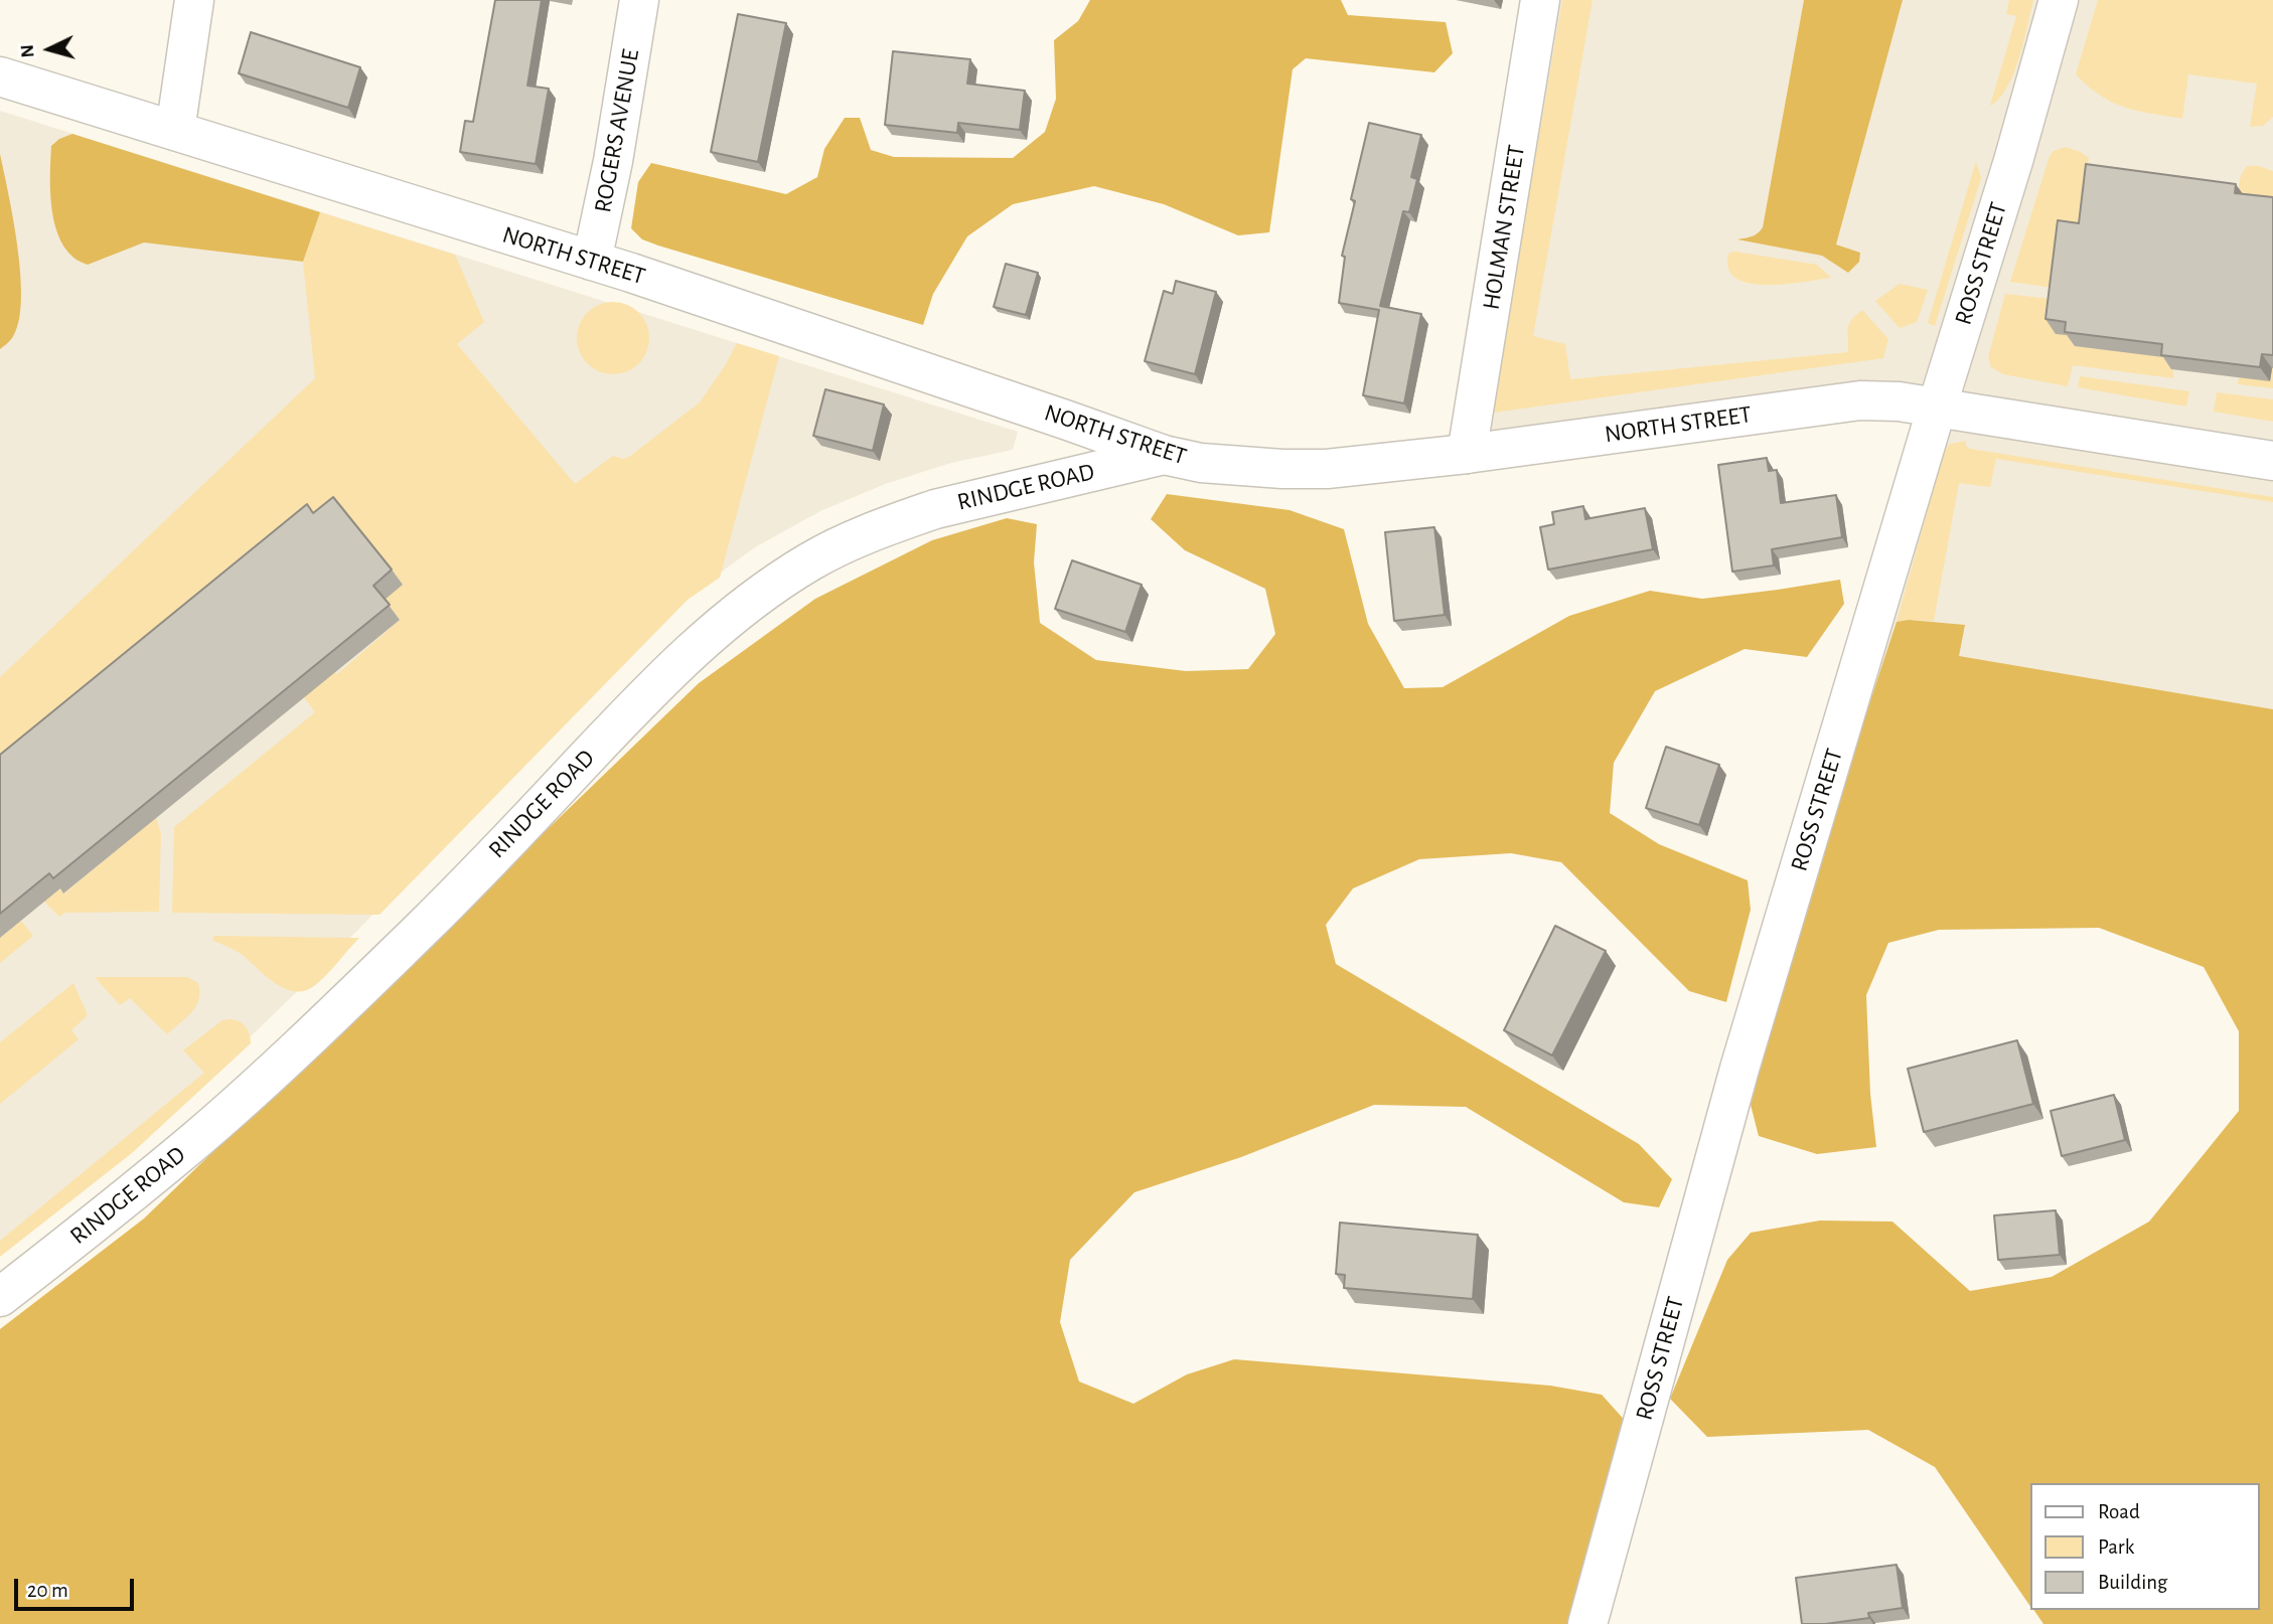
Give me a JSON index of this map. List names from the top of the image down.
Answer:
{
  "streets": {
    "street": [
      "ROGERS AVENUE",
      "HOLMAN STREET",
      "NORTH STREET",
      "ROSS STREET",
      "RINDGE ROAD"
    ]
  },
  "crossings": [
    ["ROGERS AVENUE", "NORTH STREET"],
    ["HOLMAN STREET", "NORTH STREET"],
    ["NORTH STREET", "ROSS STREET"],
    ["NORTH STREET", "RINDGE ROAD"]
  ],
  "legend": ["Road", "Park", "Building"],
  "scale_bar": "20 m",
  "north": "left"
}
